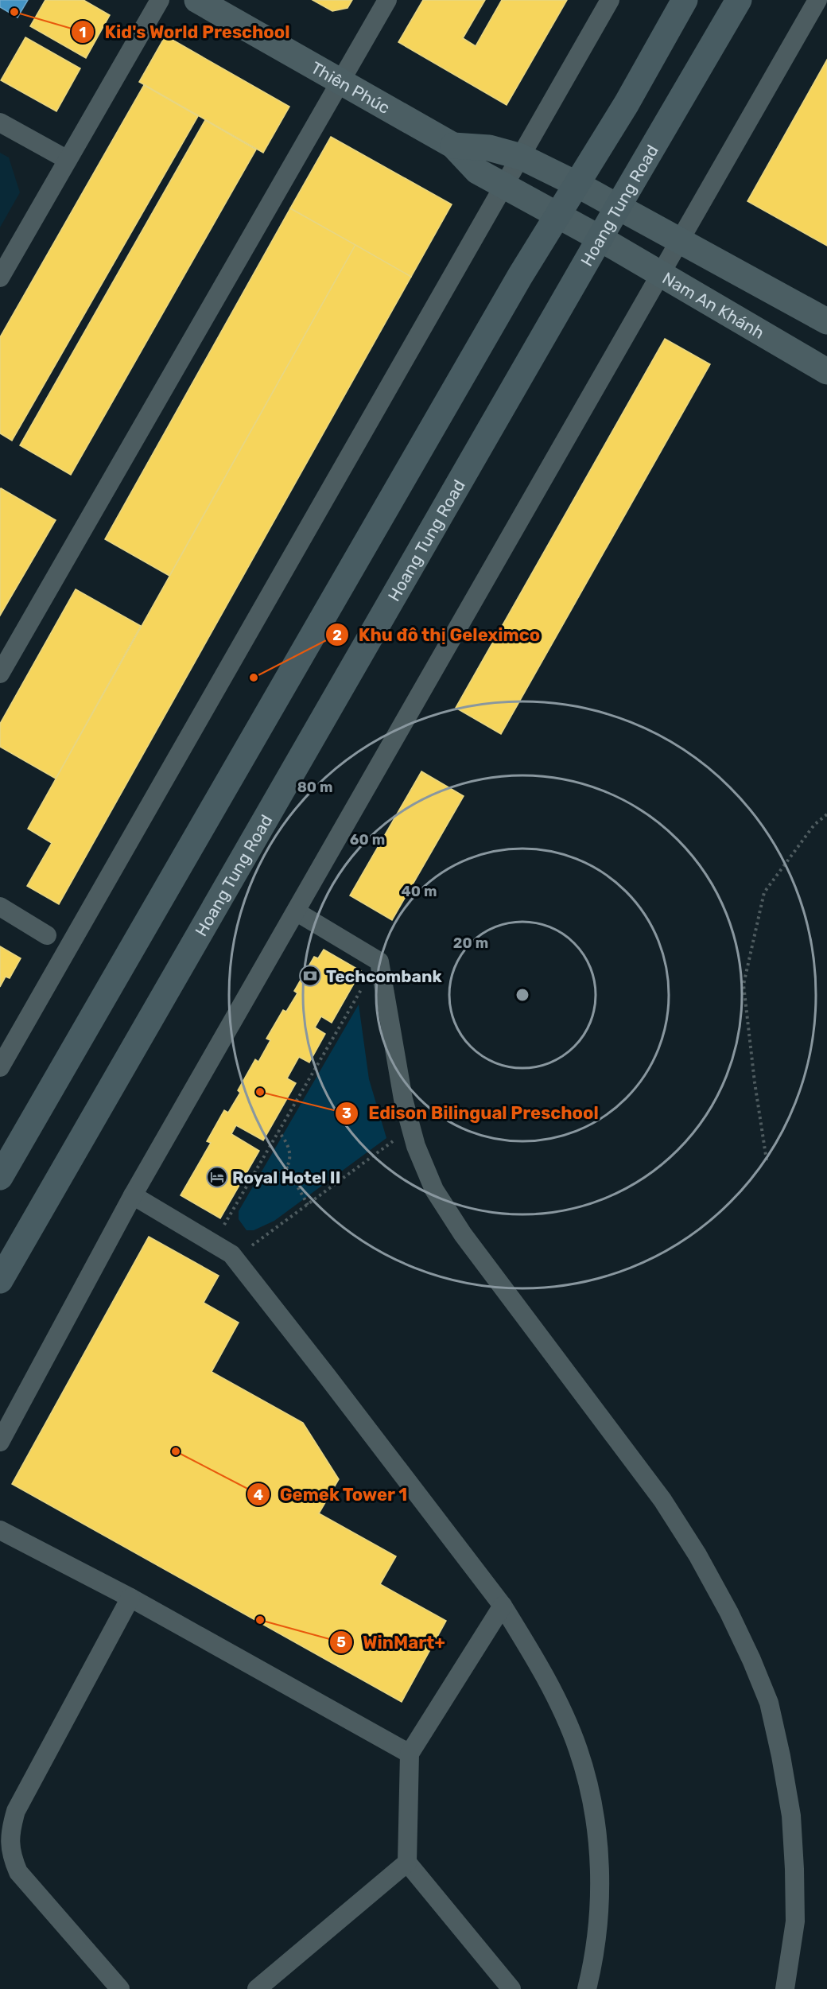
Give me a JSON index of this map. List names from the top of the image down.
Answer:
{
  "streets": {
    "main road": ["Hoang Tung Road"],
    "street": ["Thiên Phúc", "Nam An Khánh"]
  },
  "crossings": [
    ["Thiên Phúc", "Hoang Tung Road"],
    ["Thiên Phúc", "Nam An Khánh"],
    ["Hoang Tung Road", "Nam An Khánh"]
  ],
  "places": {
    "other": [
      "Kid's World Preschool",
      "Khu đô thị Geleximco",
      "Edison Bilingual Preschool",
      "Gemek Tower 1",
      "WinMart+"
    ],
    "bank": ["Techcombank"],
    "hotel": ["Royal Hotel II"]
  },
  "rings": [
    "80 m",
    "60 m",
    "40 m",
    "20 m"
  ]
}
